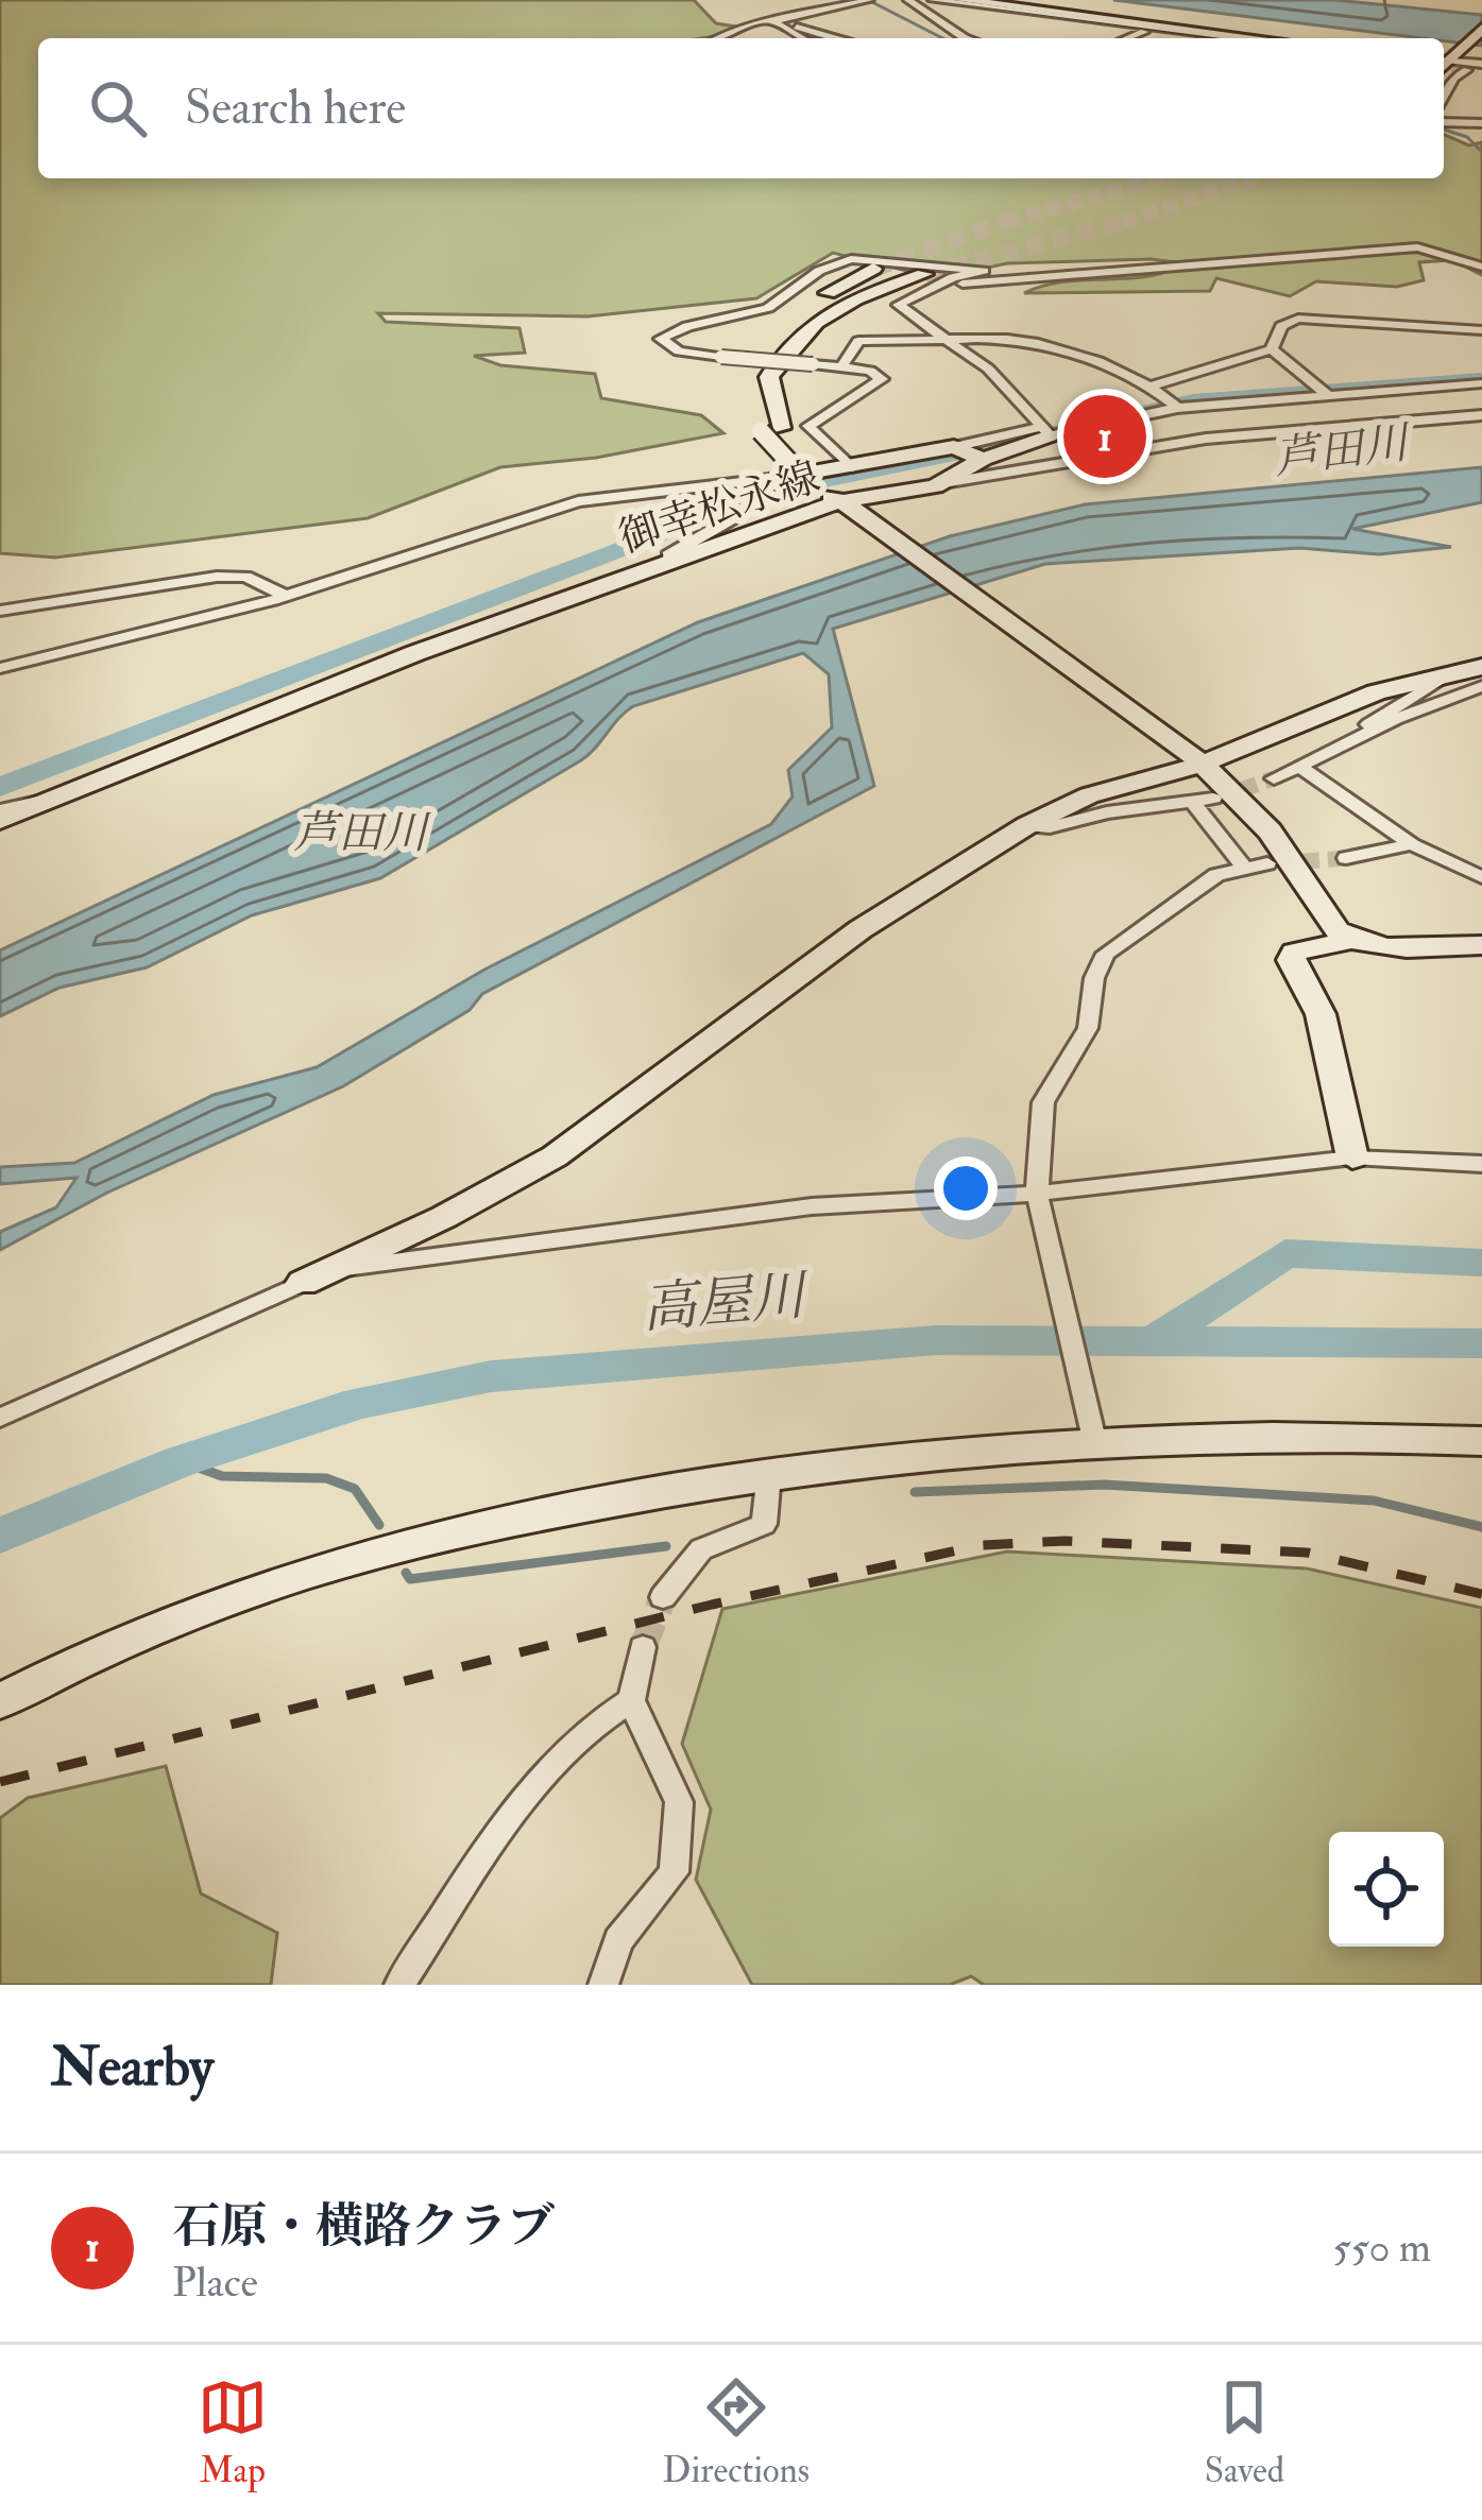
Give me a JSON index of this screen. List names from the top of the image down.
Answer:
{
  "streets": {
    "street": ["御幸松永線"]
  },
  "water": ["芦田川", "高屋川"],
  "page": {
    "search": "Search here",
    "pins": "1",
    "heading": "Nearby",
    "list": [
      {
        "mark": "1",
        "name": "石原・横路クラブ",
        "note": "Place",
        "value": "550 m"
      }
    ],
    "nav": ["Map", "Directions", "Saved"]
  }
}
